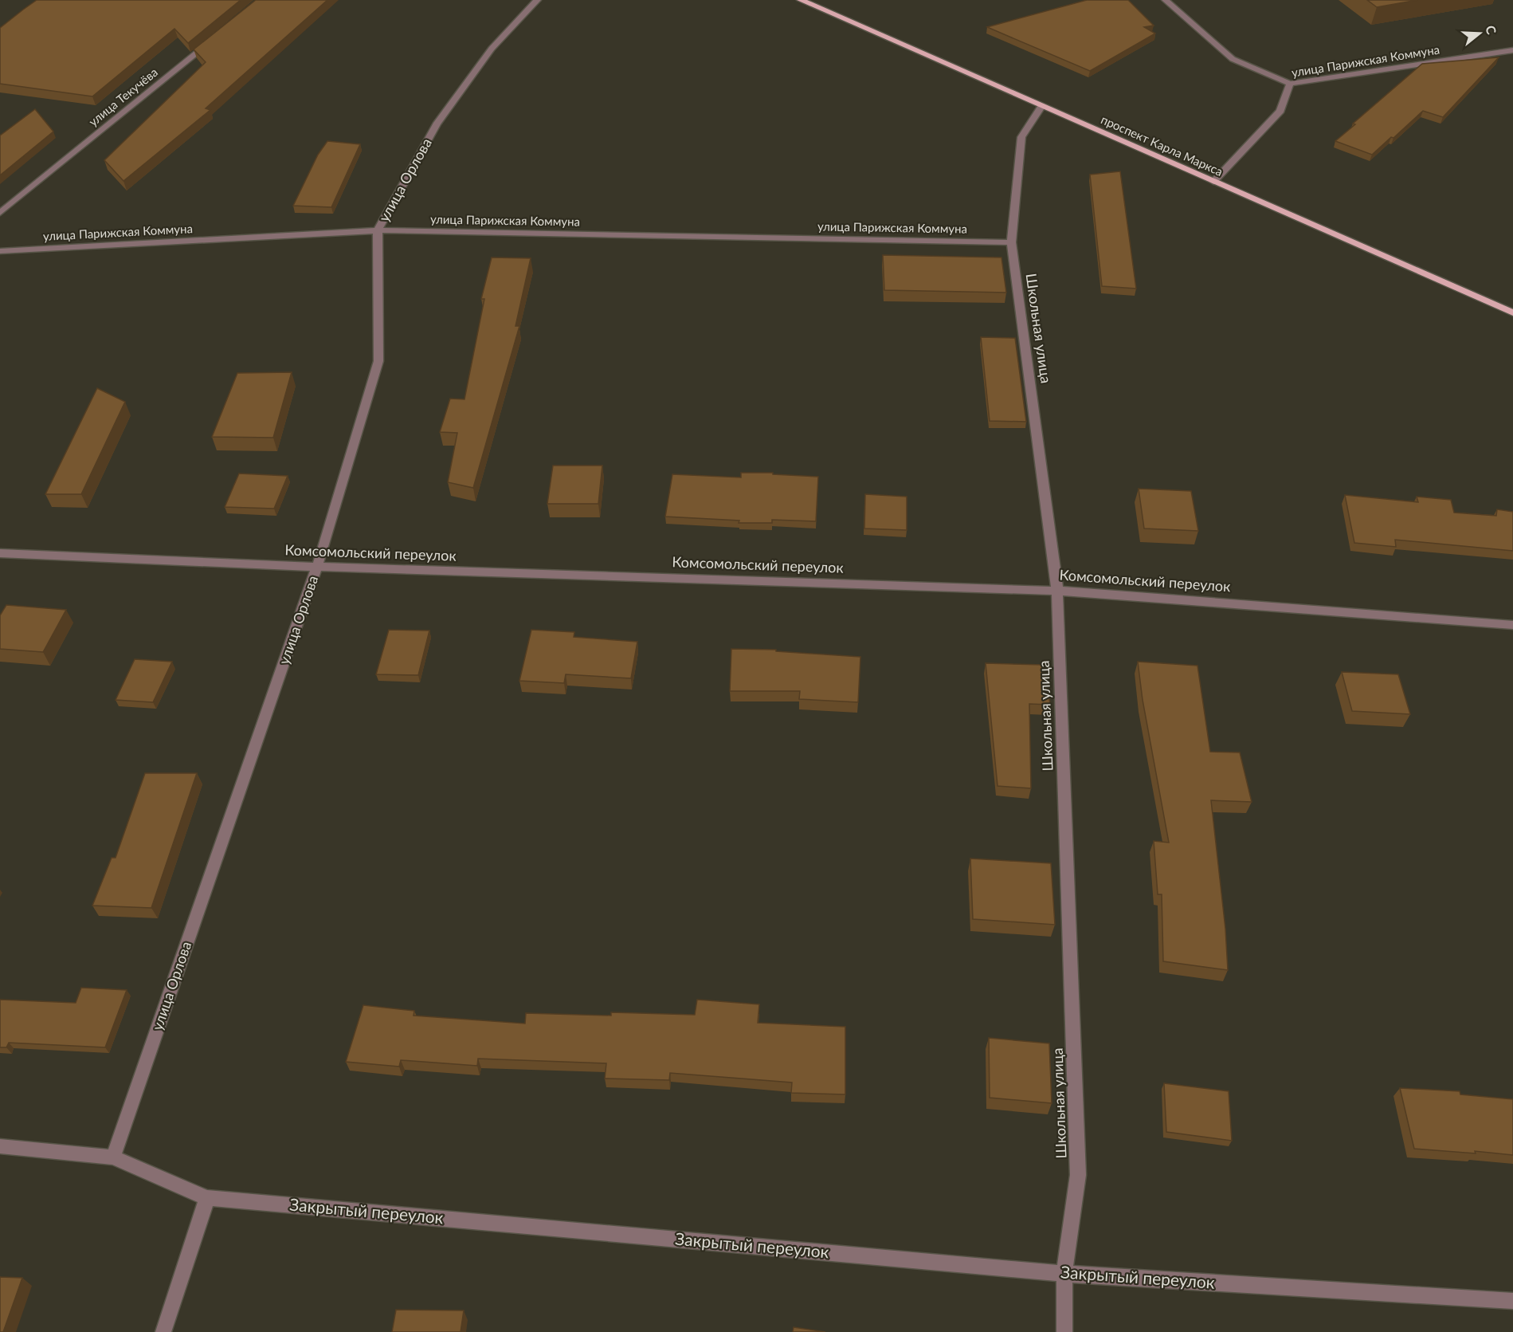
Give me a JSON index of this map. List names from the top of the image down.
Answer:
{
  "streets": {
    "main road": ["проспект Карла Маркса"],
    "street": [
      "улица Парижская Коммуна",
      "улица Текучёва",
      "улица Орлова",
      "Школьная улица",
      "Комсомольский переулок",
      "Закрытый переулок"
    ]
  },
  "crossings": [
    ["улица Парижская Коммуна", "проспект Карла Маркса"],
    ["улица Парижская Коммуна", "улица Орлова"],
    ["улица Парижская Коммуна", "Школьная улица"],
    ["проспект Карла Маркса", "Школьная улица"],
    ["улица Орлова", "Комсомольский переулок"],
    ["улица Орлова", "Закрытый переулок"],
    ["Школьная улица", "Комсомольский переулок"],
    ["Школьная улица", "Закрытый переулок"]
  ],
  "north": "right"
}
